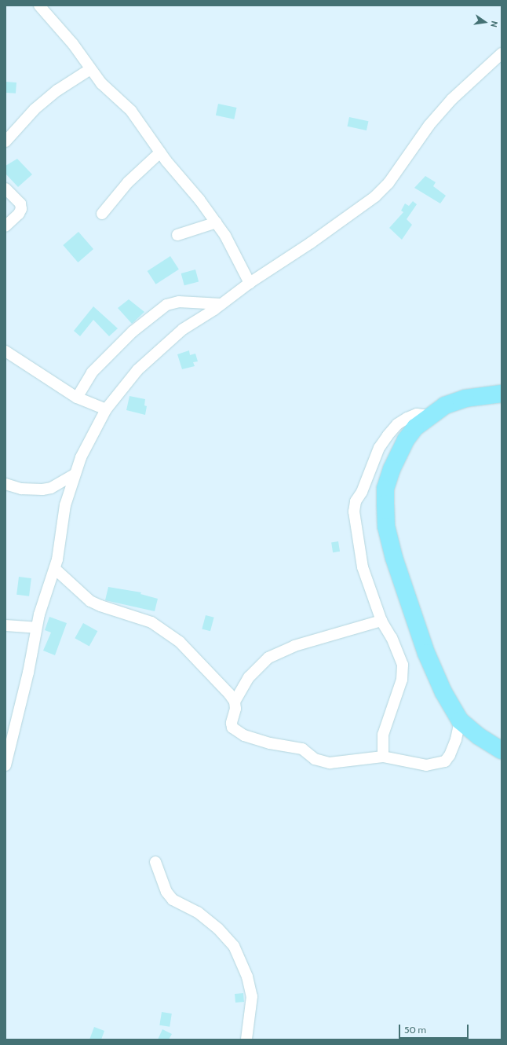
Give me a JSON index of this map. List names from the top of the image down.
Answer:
{
  "scale_bar": "50 m",
  "north": "right"
}
